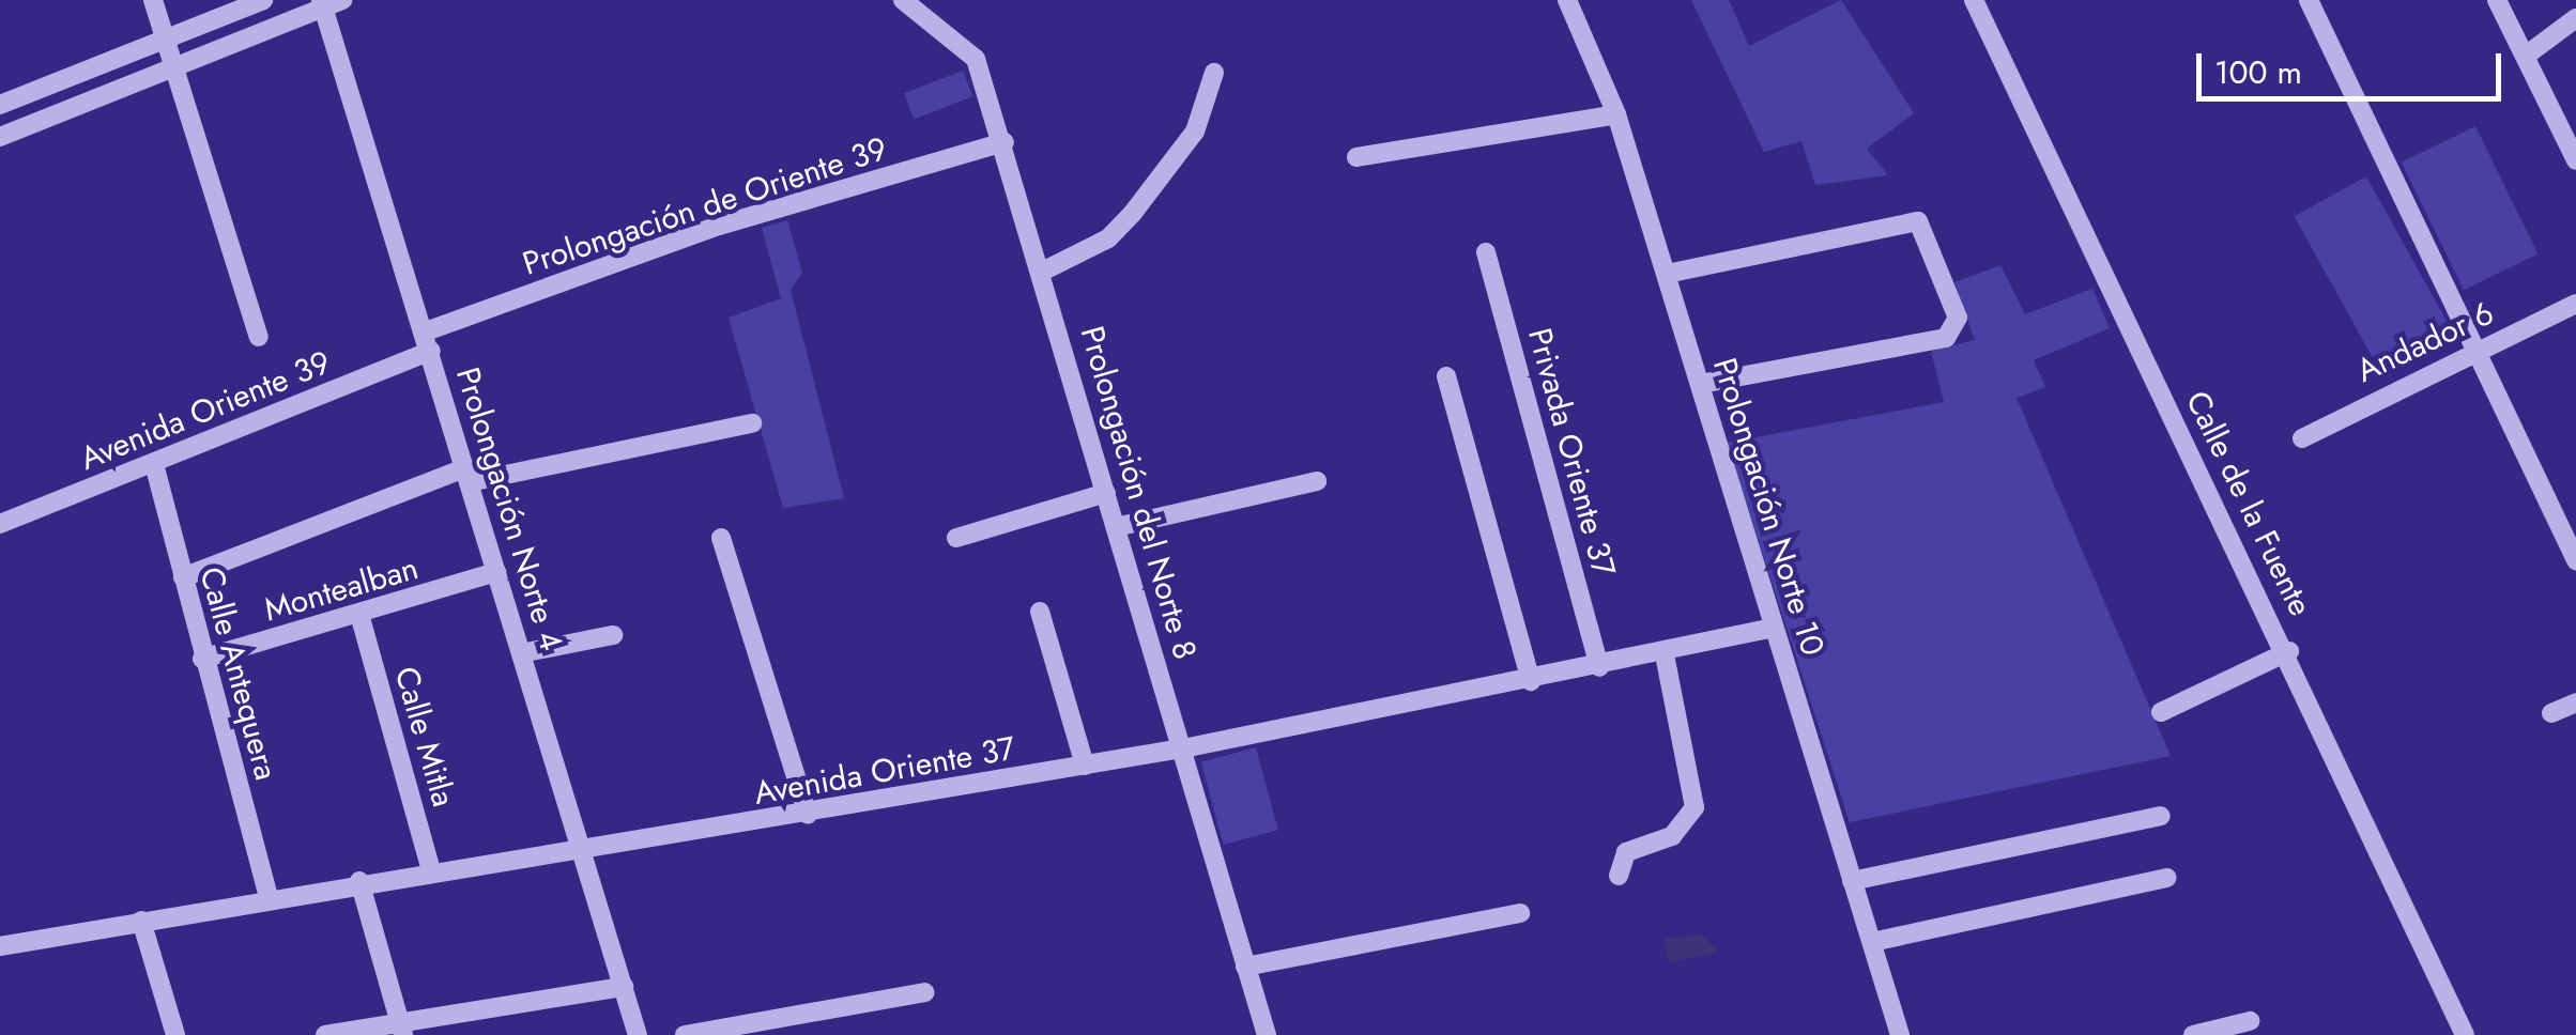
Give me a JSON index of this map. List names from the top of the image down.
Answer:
{
  "streets": {
    "street": [
      "Prolongación de Oriente 39",
      "Andador 6",
      "Avenida Oriente 39",
      "Privada Oriente 37",
      "Prolongación del Norte 8",
      "Calle de la Fuente",
      "Prolongación Norte 10",
      "Prolongación Norte 4",
      "Montealban",
      "Calle Antequera",
      "Calle Mitla",
      "Avenida Oriente 37"
    ]
  },
  "crossings": [
    ["Prolongación de Oriente 39", "Avenida Oriente 39"],
    ["Prolongación de Oriente 39", "Prolongación del Norte 8"],
    ["Prolongación de Oriente 39", "Prolongación Norte 4"],
    ["Avenida Oriente 39", "Prolongación Norte 4"],
    ["Avenida Oriente 39", "Calle Antequera"],
    ["Privada Oriente 37", "Avenida Oriente 37"],
    ["Prolongación del Norte 8", "Avenida Oriente 37"],
    ["Prolongación Norte 10", "Avenida Oriente 37"],
    ["Prolongación Norte 4", "Montealban"],
    ["Prolongación Norte 4", "Avenida Oriente 37"],
    ["Montealban", "Calle Antequera"],
    ["Montealban", "Calle Mitla"],
    ["Calle Antequera", "Avenida Oriente 37"],
    ["Calle Mitla", "Avenida Oriente 37"]
  ],
  "scale_bar": "100 m"
}
